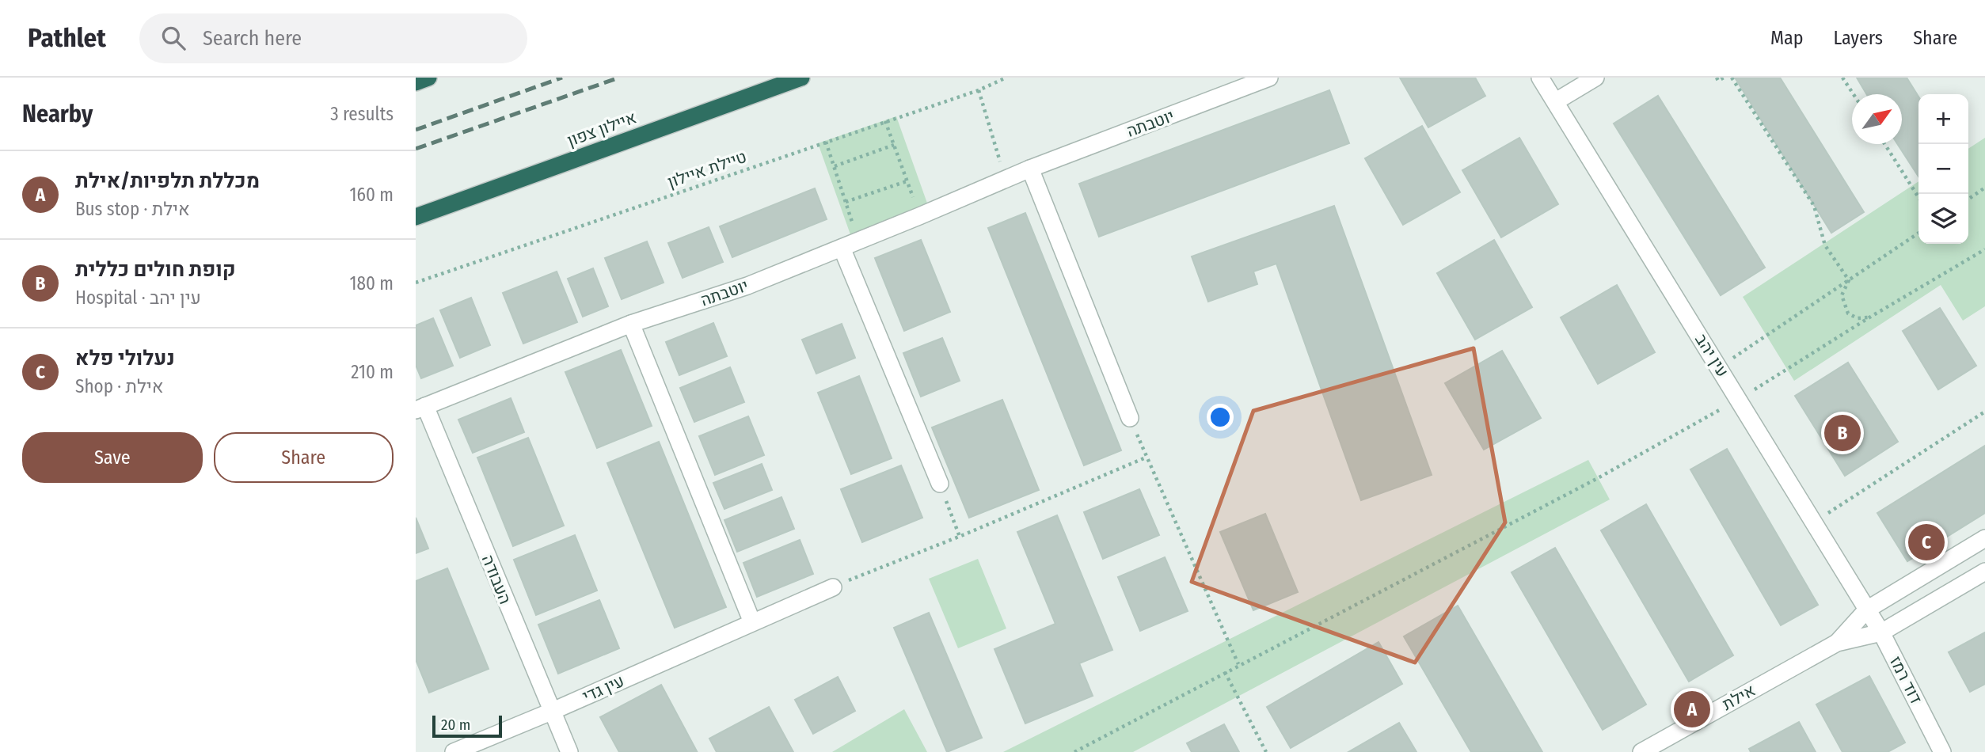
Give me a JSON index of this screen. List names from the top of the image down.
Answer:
{
  "streets": {
    "highway": ["איילון צפון"],
    "street": [
      "יוטבתה",
      "עין יהב",
      "העבודה",
      "דוד רמז",
      "עין גדי",
      "אילת"
    ],
    "path": ["טיילת איילון"]
  },
  "crossings": [
    ["יוטבתה", "העבודה"],
    ["עין יהב", "דוד רמז"],
    ["עין יהב", "אילת"],
    ["העבודה", "עין גדי"],
    ["דוד רמז", "אילת"]
  ],
  "scale_bar": "20 m",
  "north": "top right",
  "page": {
    "header": "Pathlet",
    "search": "Search here",
    "nav": ["Map", "Layers", "Share"],
    "heading": ["Nearby", "3 results"],
    "map_buttons": ["+", "−"],
    "list": [
      {
        "mark": "A",
        "name": "מכללת תלפיות/אילת",
        "note": "Bus stop · אילת",
        "value": "160 m"
      },
      {
        "mark": "B",
        "name": "קופת חולים כללית",
        "note": "Hospital · עין יהב",
        "value": "180 m"
      },
      {
        "mark": "C",
        "name": "נעלולי פלא",
        "note": "Shop · אילת",
        "value": "210 m"
      }
    ],
    "pins": ["B", "C", "A"],
    "buttons": ["Save", "Share"],
    "scale": "20 m"
  }
}
